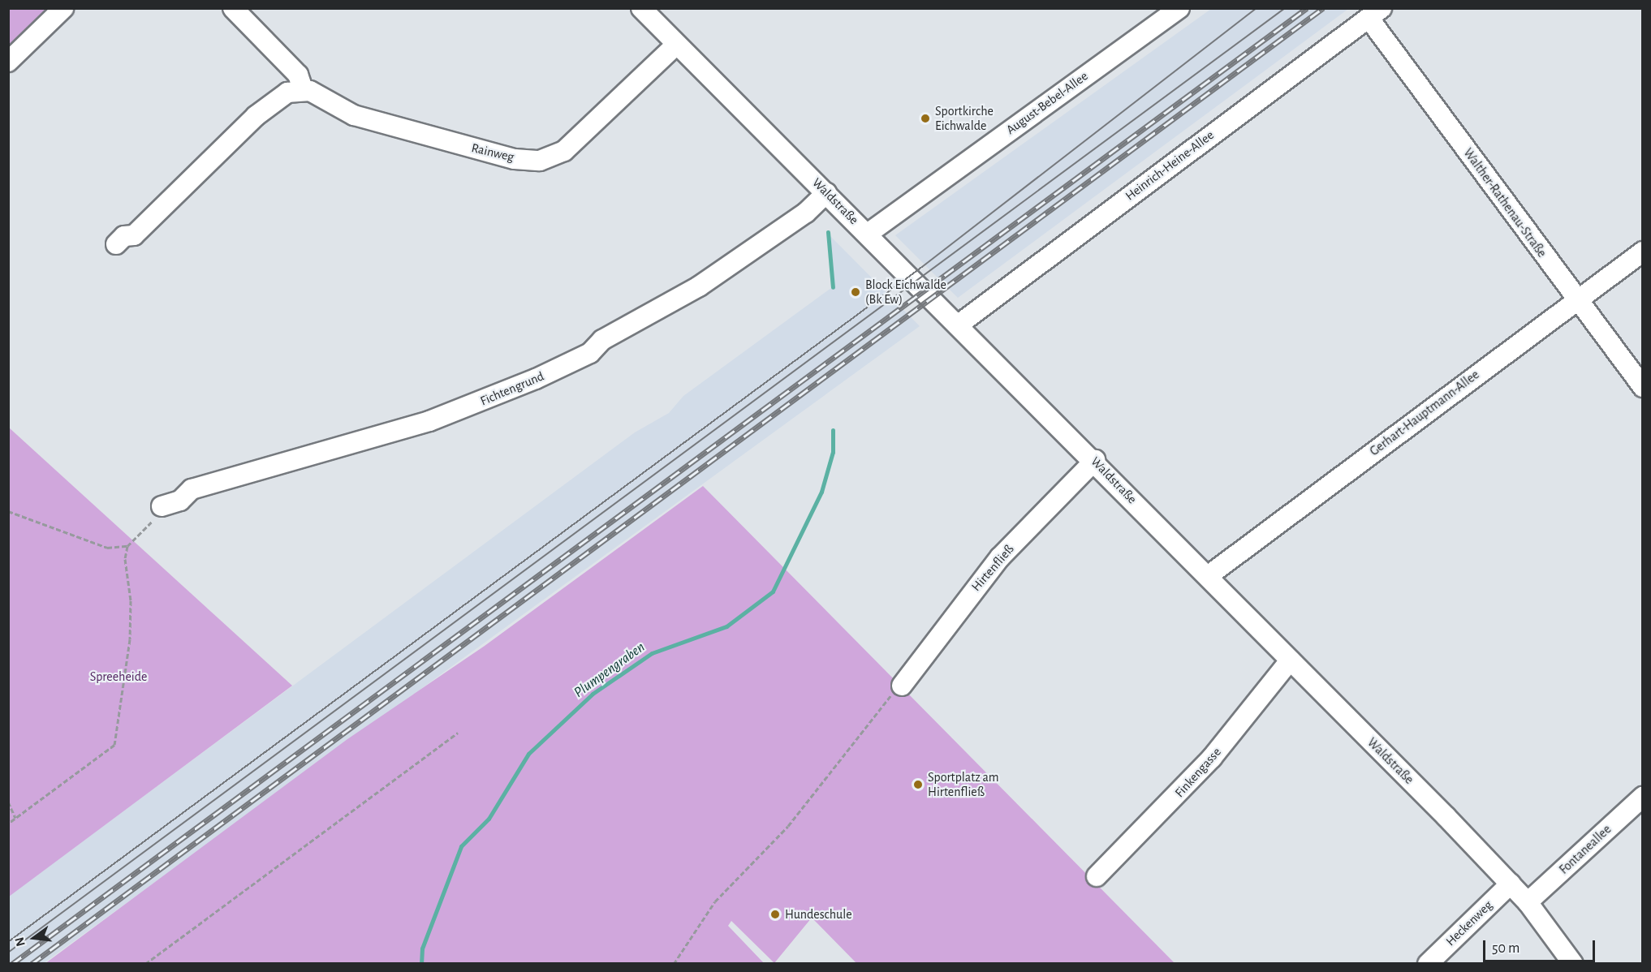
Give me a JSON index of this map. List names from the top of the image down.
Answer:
{
  "streets": {
    "street": [
      "August-Bebel-Allee",
      "Rainweg",
      "Heinrich-Heine-Allee",
      "Waldstraße",
      "Walther-Rathenau-Straße",
      "Fichtengrund",
      "Gerhart-Hauptmann-Allee",
      "Hirtenfließ",
      "Finkengasse",
      "Fontaneallee",
      "Heckenweg"
    ]
  },
  "crossings": [
    ["August-Bebel-Allee", "Waldstraße"],
    ["Rainweg", "Waldstraße"],
    ["Heinrich-Heine-Allee", "Waldstraße"],
    ["Heinrich-Heine-Allee", "Walther-Rathenau-Straße"],
    ["Waldstraße", "Fichtengrund"],
    ["Waldstraße", "Gerhart-Hauptmann-Allee"],
    ["Waldstraße", "Hirtenfließ"],
    ["Waldstraße", "Finkengasse"],
    ["Waldstraße", "Fontaneallee"],
    ["Waldstraße", "Heckenweg"],
    ["Walther-Rathenau-Straße", "Gerhart-Hauptmann-Allee"]
  ],
  "water": ["Plumpengraben"],
  "parks": ["Spreeheide"],
  "places": [
    "Sportkirche Eichwalde",
    "Block Eichwalde (Bk Ew)",
    "Sportplatz am Hirtenfließ",
    "Hundeschule"
  ],
  "scale_bar": "50 m",
  "north": "left"
}
